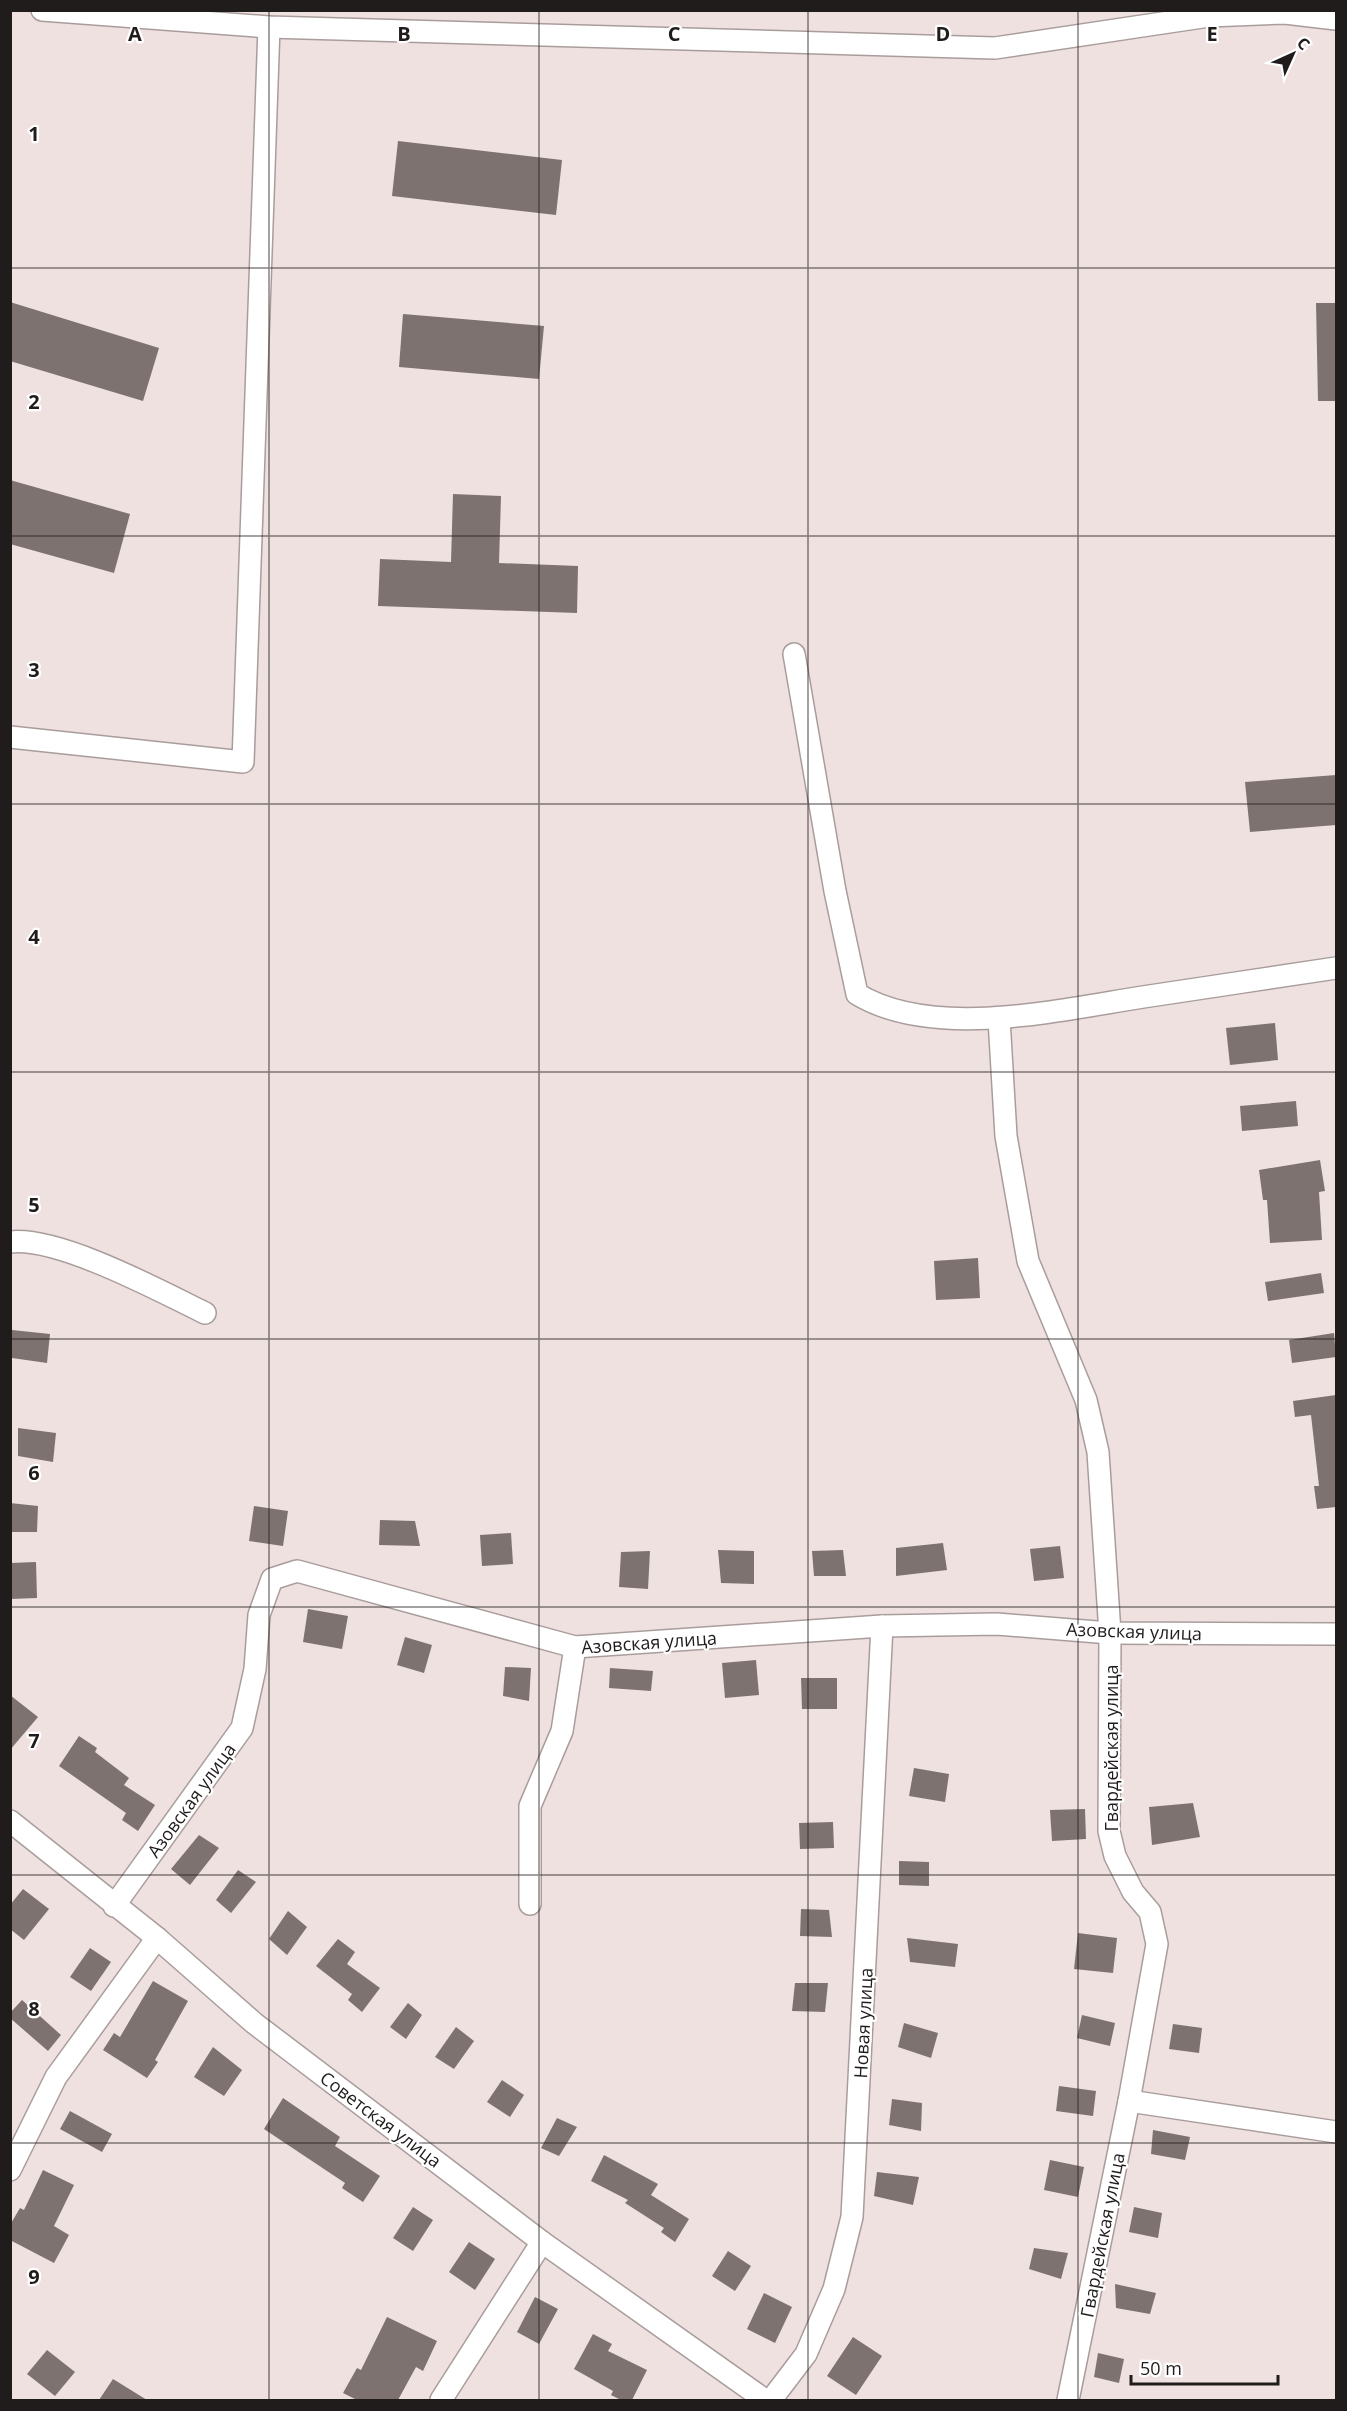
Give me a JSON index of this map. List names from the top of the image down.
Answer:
{
  "streets": {
    "street": [
      "Азовская улица",
      "Гвардейская улица",
      "Новая улица",
      "Советская улица"
    ]
  },
  "crossings": [
    ["Азовская улица", "Гвардейская улица"],
    ["Азовская улица", "Новая улица"],
    ["Азовская улица", "Советская улица"]
  ],
  "scale_bar": "50 m",
  "north": "top right",
  "grid": {
    "columns": [
      "A",
      "B",
      "C",
      "D",
      "E"
    ],
    "rows": [
      "1",
      "2",
      "3",
      "4",
      "5",
      "6",
      "7",
      "8",
      "9"
    ]
  }
}
